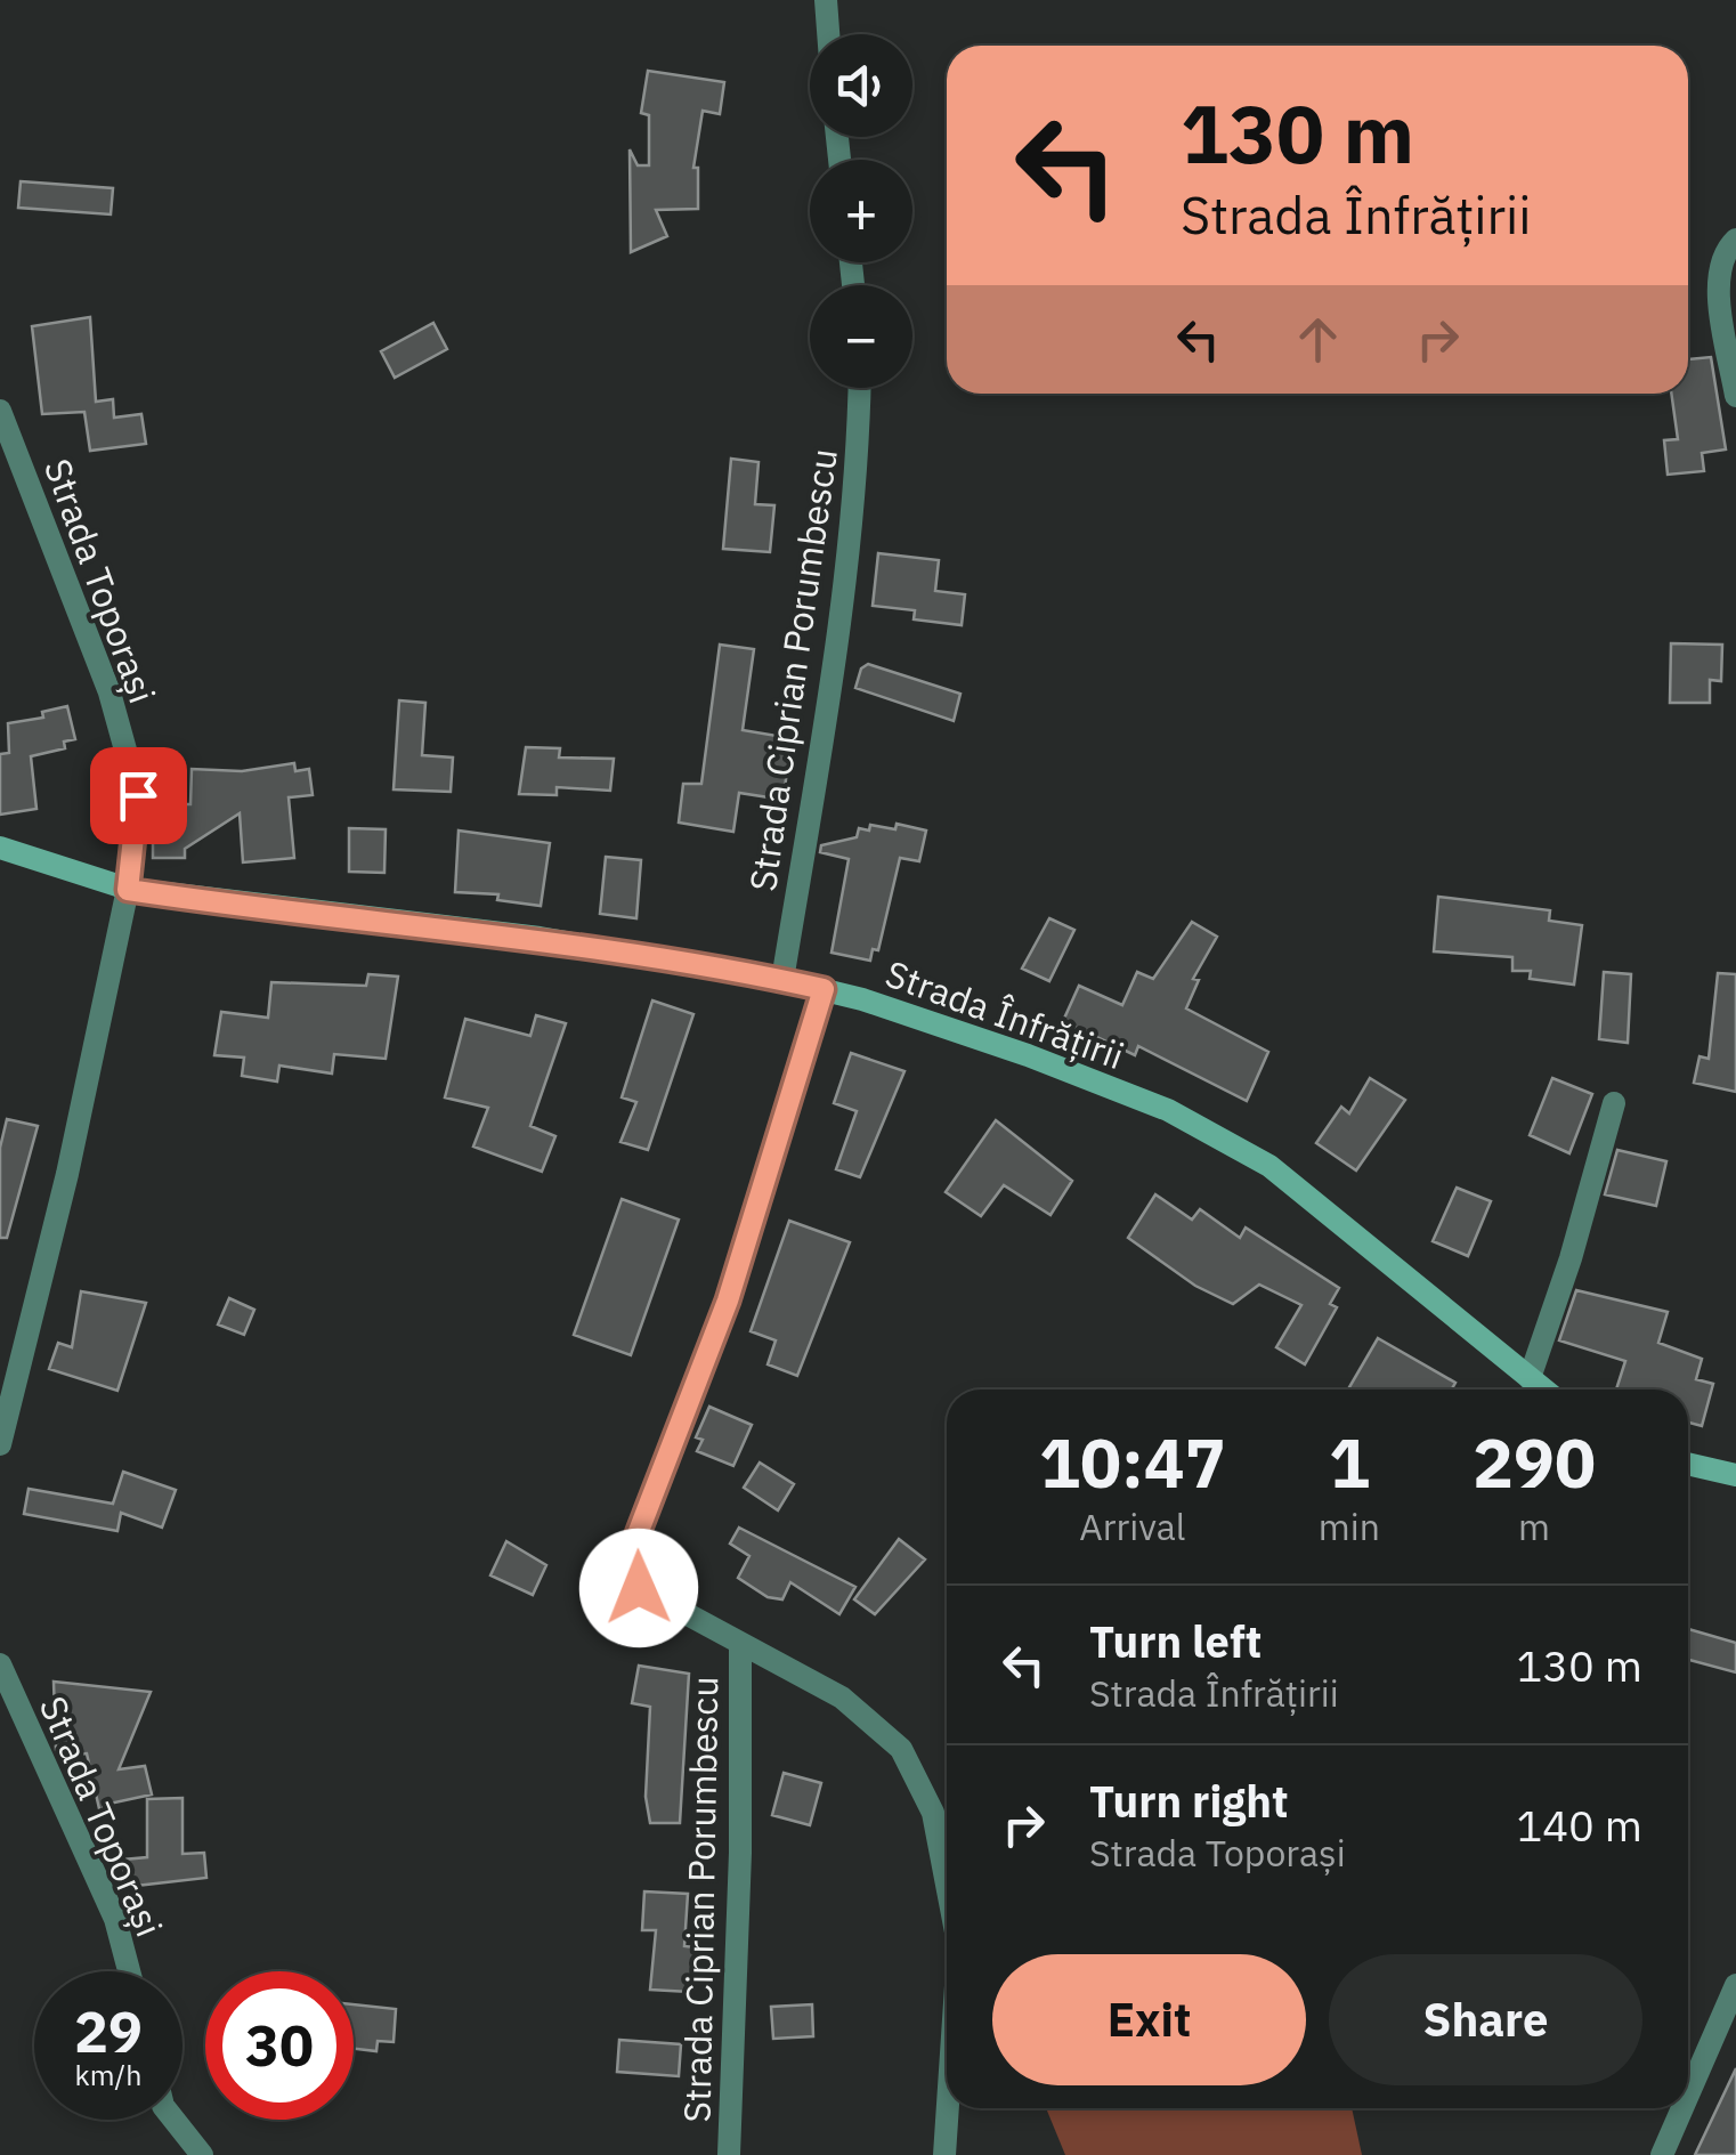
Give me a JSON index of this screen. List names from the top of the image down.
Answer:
{
  "streets": {
    "main road": ["Strada Înfrățirii"],
    "street": ["Strada Toporași", "Strada Ciprian Porumbescu"]
  },
  "crossings": [
    ["Strada Toporași", "Strada Înfrățirii"],
    ["Strada Ciprian Porumbescu", "Strada Înfrățirii"]
  ],
  "page": {
    "map_buttons": ["+", "−"],
    "turn": ["130 m", "Strada Înfrățirii"],
    "eta": [
      "10:47",
      "Arrival",
      "1",
      "min",
      "290",
      "m"
    ],
    "list": [
      {
        "name": "Turn left",
        "note": "Strada Înfrățirii",
        "value": "130 m"
      },
      {
        "name": "Turn right",
        "note": "Strada Toporași",
        "value": "140 m"
      }
    ],
    "buttons": ["Exit", "Share"],
    "speed": "29 km/h",
    "limit": "30"
  }
}
